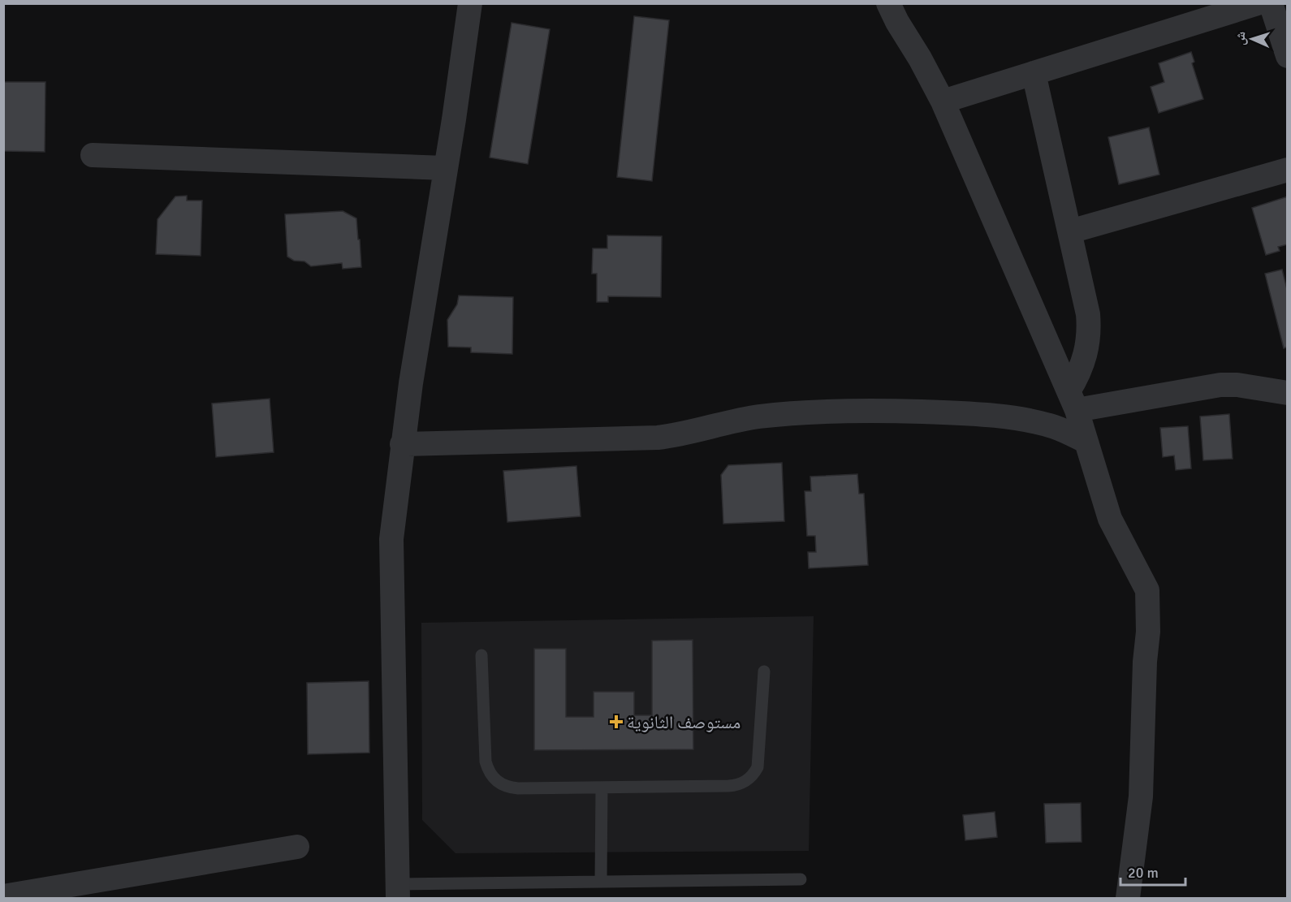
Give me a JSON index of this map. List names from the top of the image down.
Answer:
{
  "places": {
    "health": ["مستوصف الثانوية"]
  },
  "scale_bar": "20 m",
  "north": "left"
}
